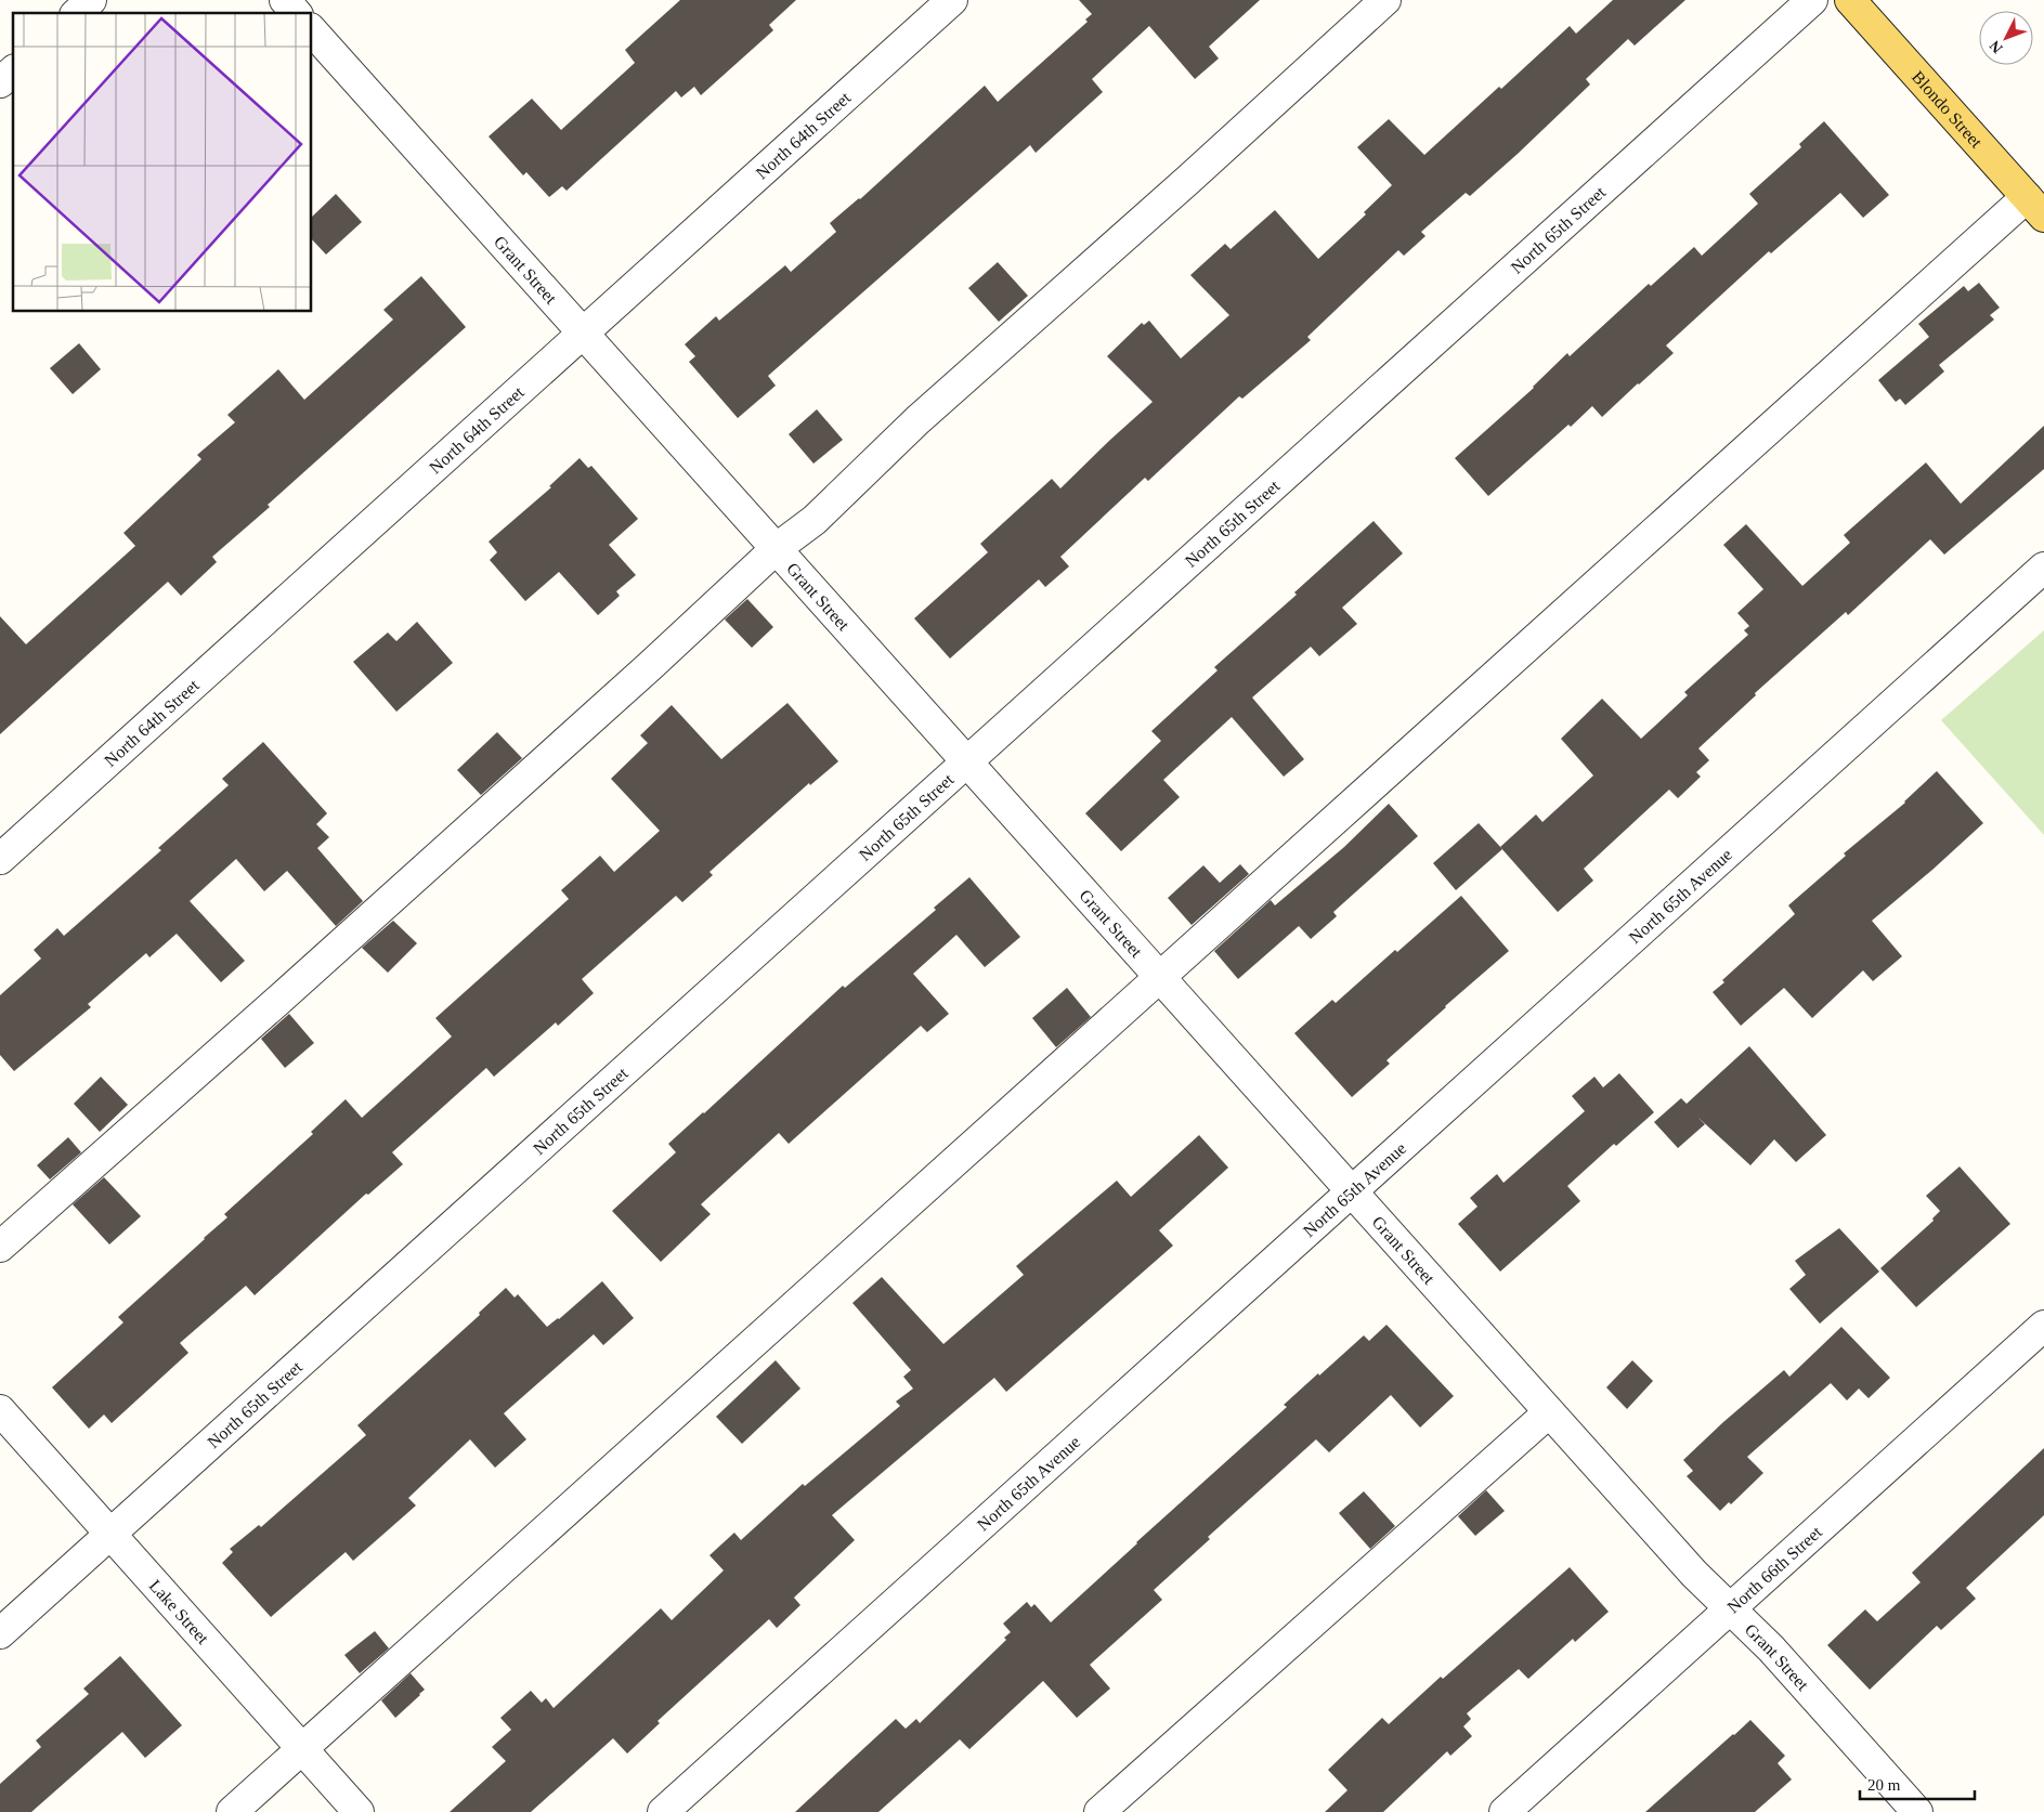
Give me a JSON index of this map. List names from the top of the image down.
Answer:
{
  "streets": {
    "main road": ["Blondo Street"],
    "street": [
      "North 64th Street",
      "North 65th Street",
      "Grant Street",
      "North 65th Avenue",
      "North 66th Street",
      "Lake Street"
    ]
  },
  "crossings": [
    ["North 64th Street", "Grant Street"],
    ["North 65th Street", "Grant Street"],
    ["North 65th Street", "Lake Street"],
    ["Grant Street", "North 65th Avenue"],
    ["Grant Street", "North 66th Street"]
  ],
  "scale_bar": "20 m",
  "north": "bottom left"
}
